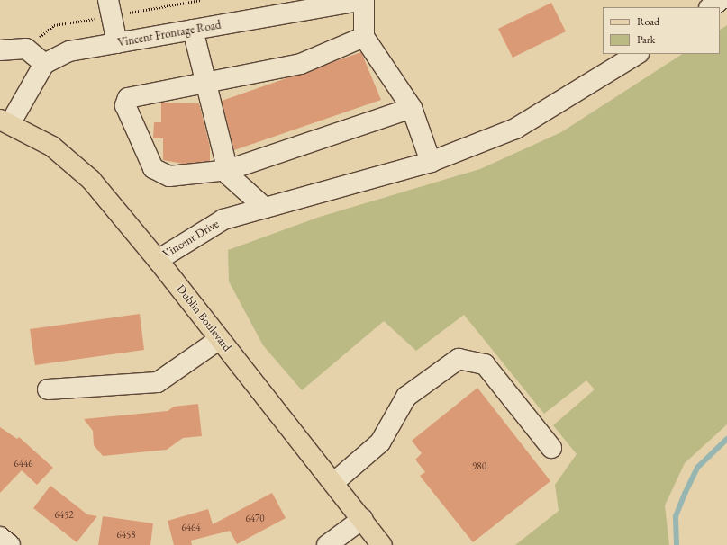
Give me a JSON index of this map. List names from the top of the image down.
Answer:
{
  "streets": {
    "main road": ["Dublin Boulevard"],
    "street": ["Vincent Frontage Road", "Vincent Drive"]
  },
  "crossings": [
    ["Vincent Drive", "Dublin Boulevard"]
  ],
  "house_numbers": [
    "6446",
    "980",
    "6452",
    "6470",
    "6464",
    "6458"
  ],
  "legend": ["Road", "Park"]
}
